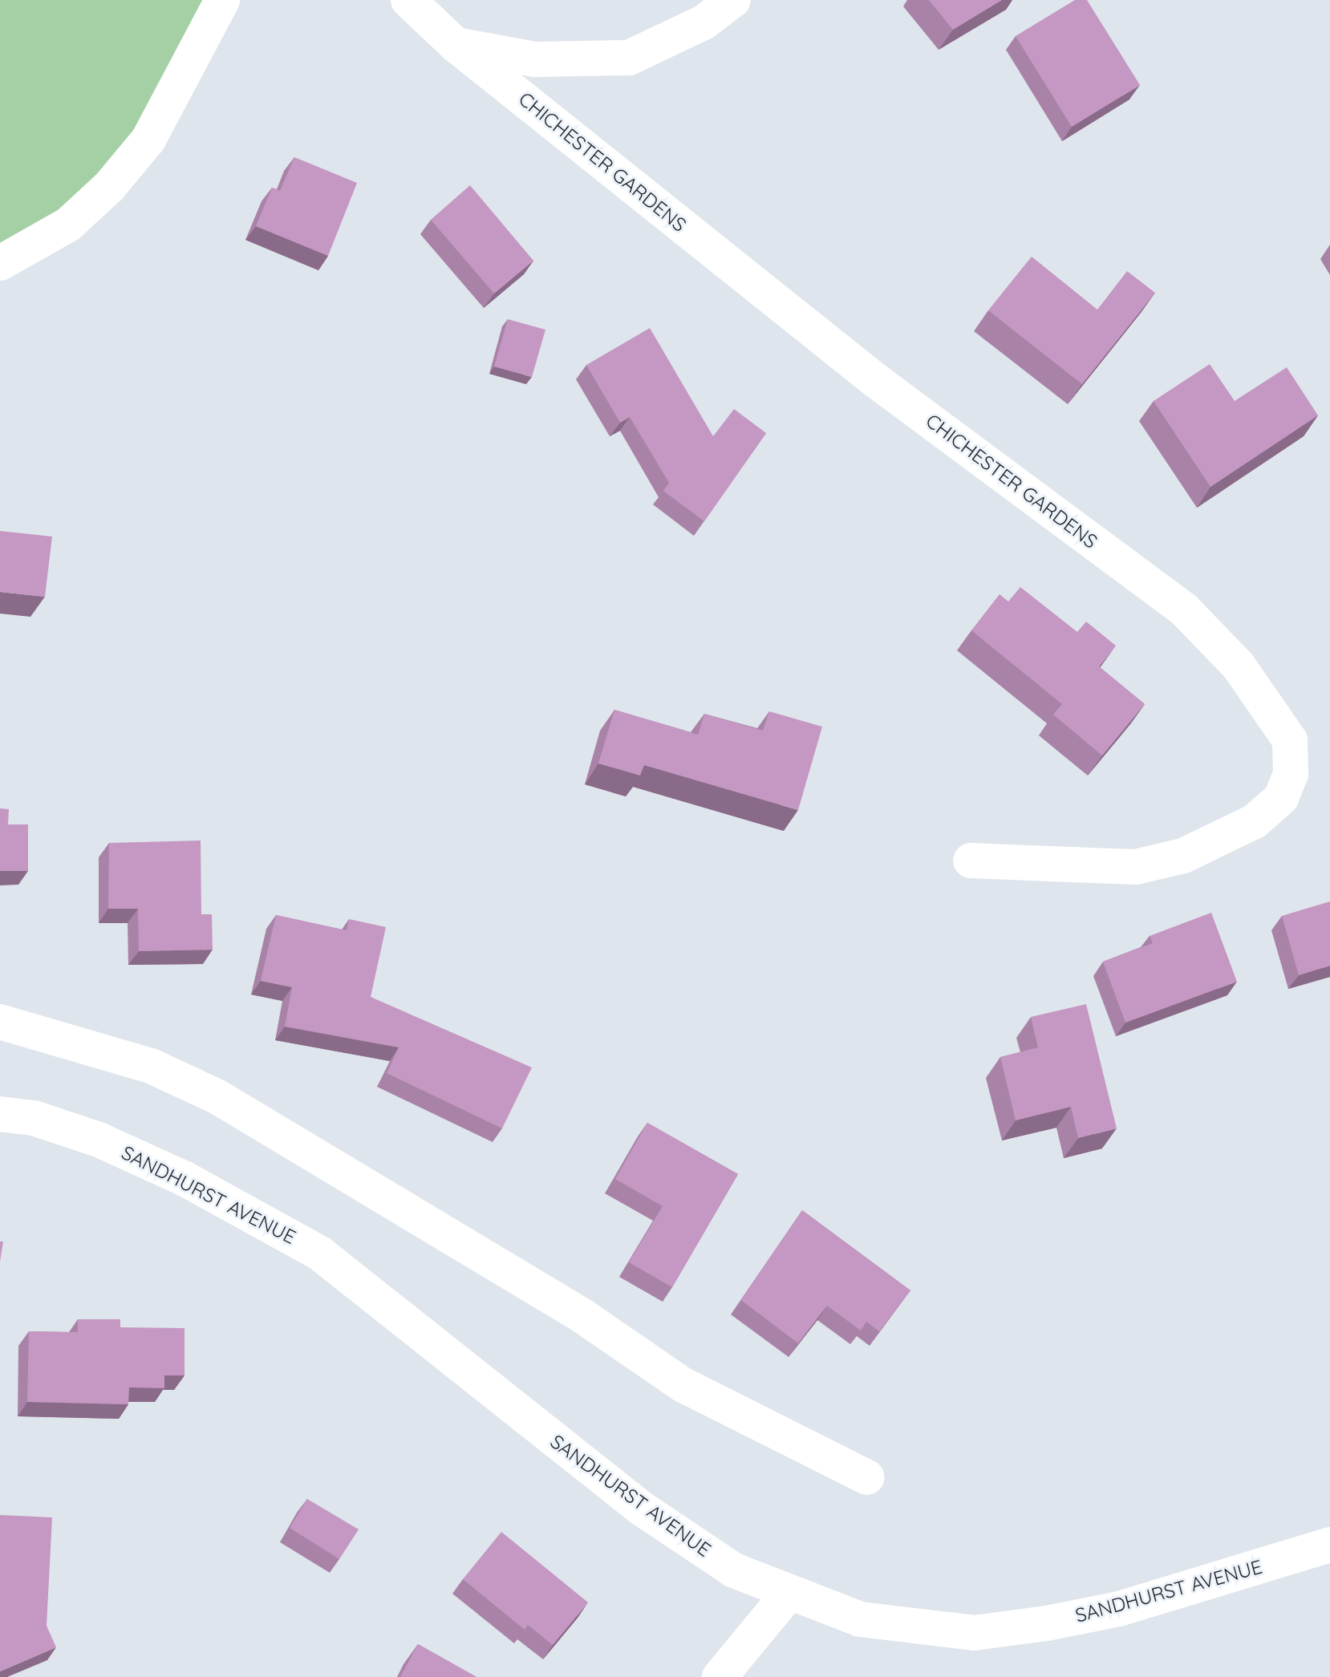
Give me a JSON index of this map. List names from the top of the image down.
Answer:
{
  "streets": {
    "street": ["CHICHESTER GARDENS", "SANDHURST AVENUE"]
  }
}
